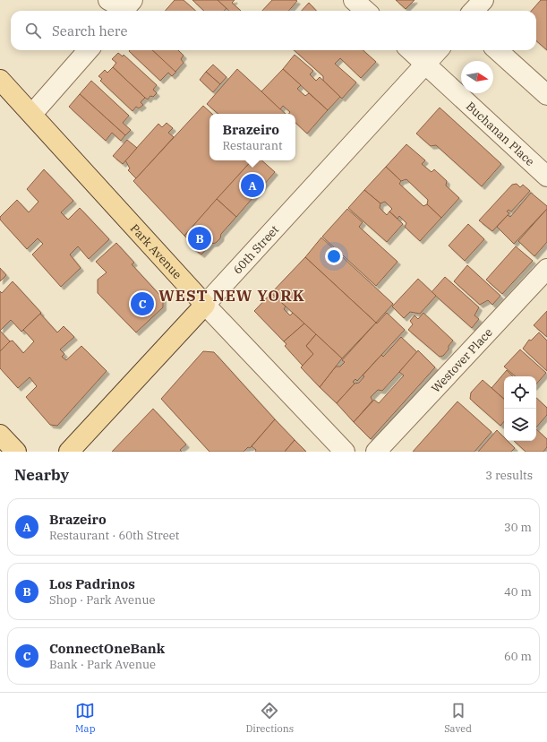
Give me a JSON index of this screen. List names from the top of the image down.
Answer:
{
  "streets": {
    "main road": ["60th Street", "Park Avenue"],
    "street": ["Buchanan Place", "Westover Place"]
  },
  "crossings": [
    ["Buchanan Place", "60th Street"],
    ["60th Street", "Park Avenue"]
  ],
  "districts": ["WEST NEW YORK"],
  "north": "right",
  "page": {
    "search": "Search here",
    "popup": ["Brazeiro", "Restaurant"],
    "pins": ["A", "B", "C"],
    "heading": ["Nearby", "3 results"],
    "list": [
      {
        "mark": "A",
        "name": "Brazeiro",
        "note": "Restaurant · 60th Street",
        "value": "30 m"
      },
      {
        "mark": "B",
        "name": "Los Padrinos",
        "note": "Shop · Park Avenue",
        "value": "40 m"
      },
      {
        "mark": "C",
        "name": "ConnectOneBank",
        "note": "Bank · Park Avenue",
        "value": "60 m"
      }
    ],
    "nav": ["Map", "Directions", "Saved"]
  }
}
